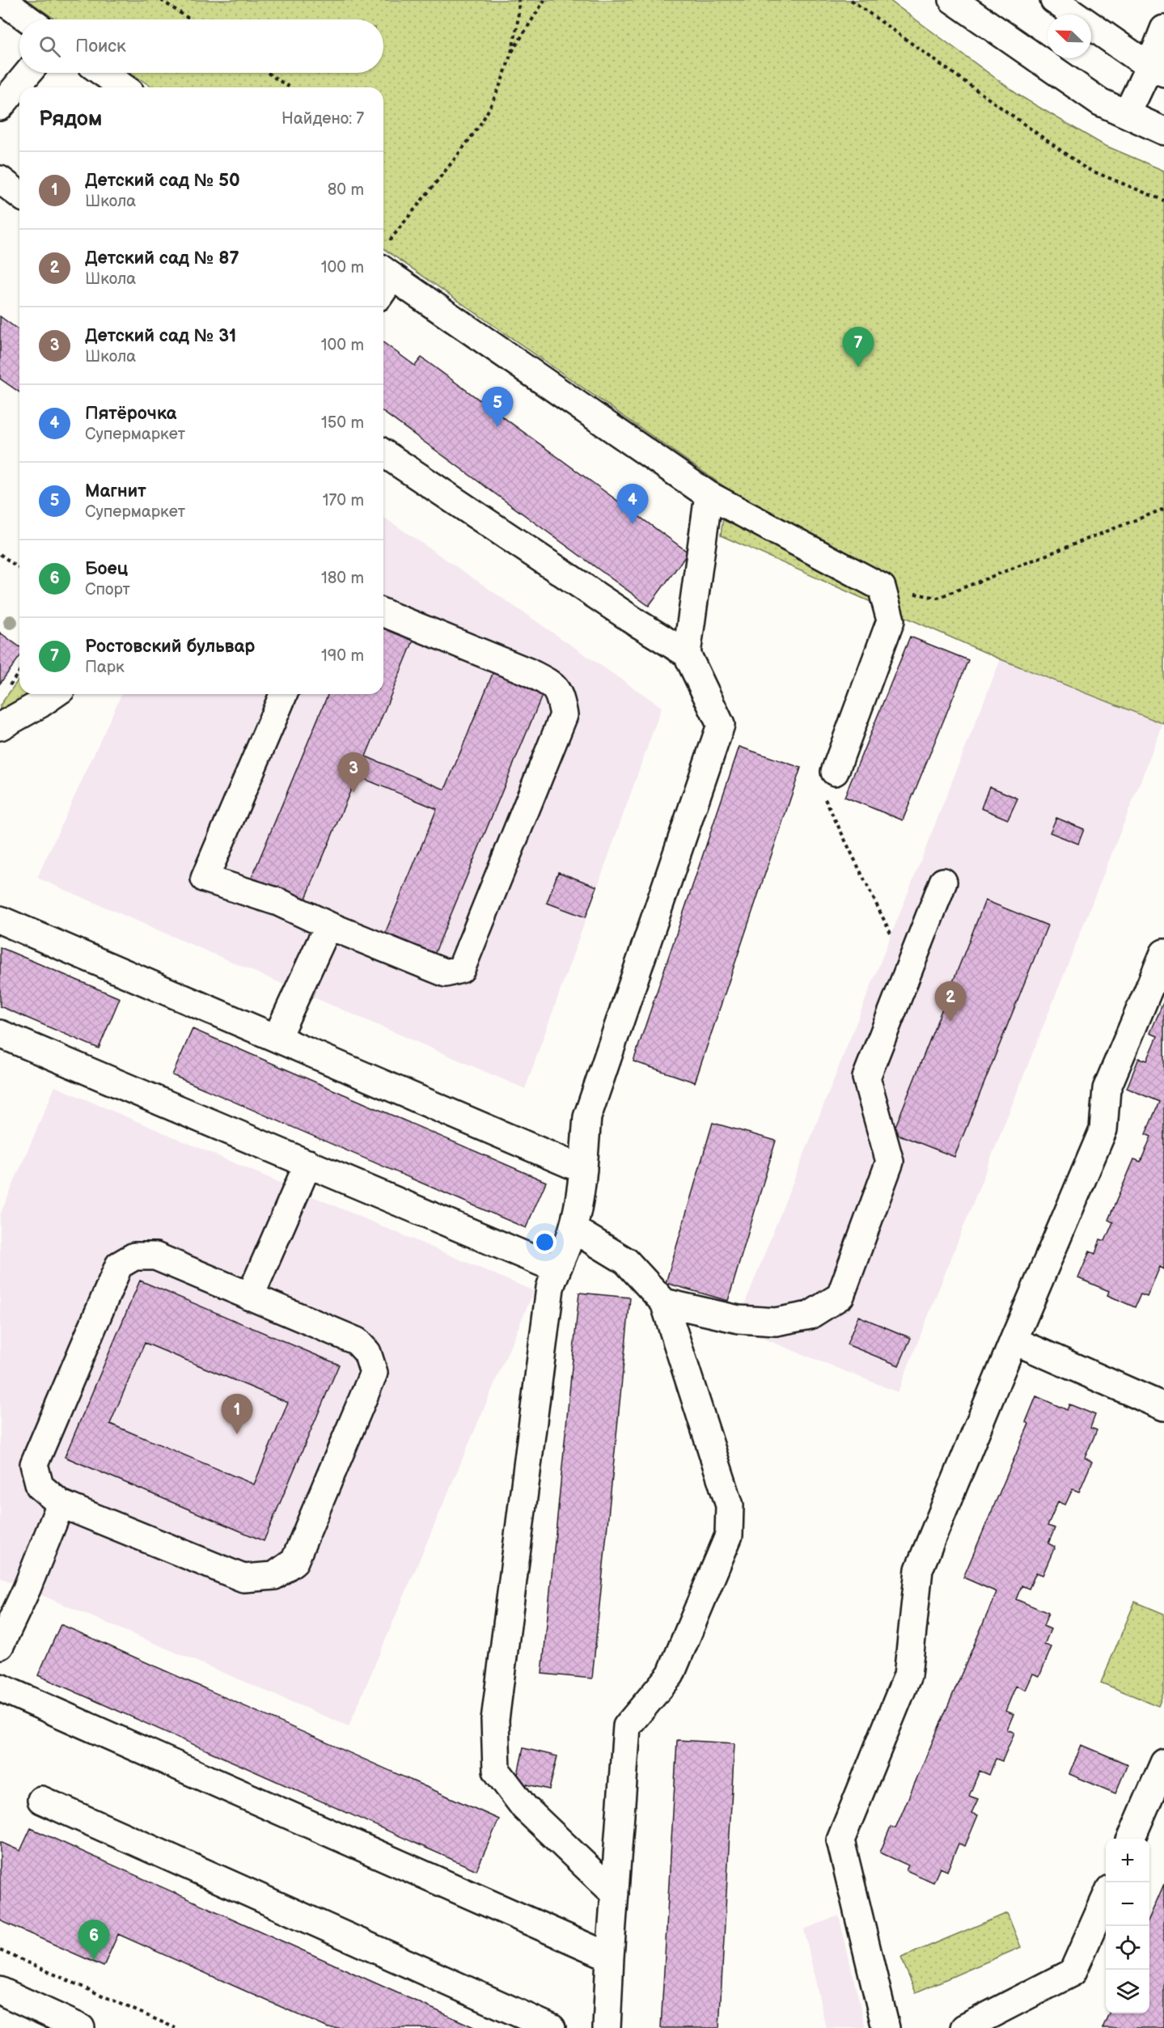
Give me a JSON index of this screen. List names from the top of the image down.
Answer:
{
  "north": "top left",
  "page": {
    "search": "Поиск",
    "heading": ["Рядом", "Найдено: 7"],
    "list": [
      {
        "mark": "1",
        "name": "Детский сад № 50",
        "note": "Школа",
        "value": "80 m"
      },
      {
        "mark": "2",
        "name": "Детский сад № 87",
        "note": "Школа",
        "value": "100 m"
      },
      {
        "mark": "3",
        "name": "Детский сад № 31",
        "note": "Школа",
        "value": "100 m"
      },
      {
        "mark": "4",
        "name": "Пятёрочка",
        "note": "Супермаркет",
        "value": "150 m"
      },
      {
        "mark": "5",
        "name": "Магнит",
        "note": "Супермаркет",
        "value": "170 m"
      },
      {
        "mark": "6",
        "name": "Боец",
        "note": "Спорт",
        "value": "180 m"
      },
      {
        "mark": "7",
        "name": "Ростовский бульвар",
        "note": "Парк",
        "value": "190 m"
      }
    ],
    "pins": [
      "7",
      "5",
      "4",
      "3",
      "2",
      "1",
      "6"
    ],
    "map_buttons": ["+", "−"]
  }
}
